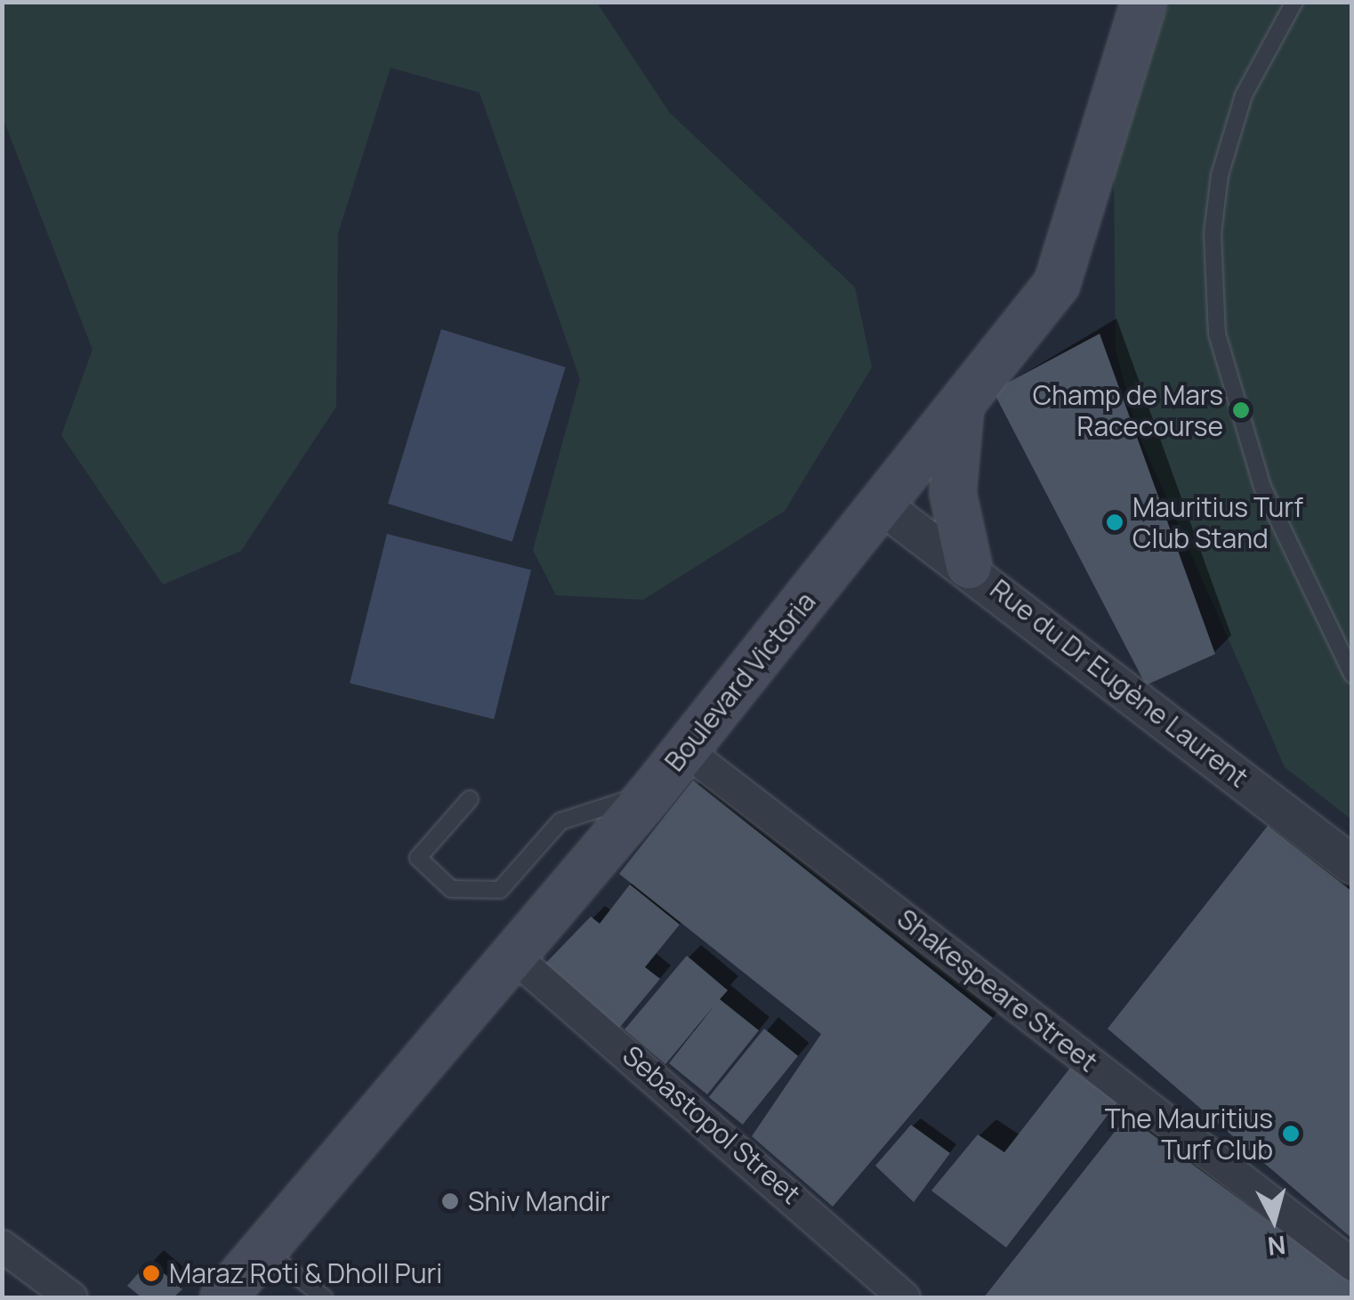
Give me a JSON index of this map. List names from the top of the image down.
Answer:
{
  "streets": {
    "main road": ["Boulevard Victoria"],
    "street": ["Rue du Dr Eugène Laurent", "Shakespeare Street", "Sebastopol Street"]
  },
  "crossings": [
    ["Boulevard Victoria", "Rue du Dr Eugène Laurent"],
    ["Boulevard Victoria", "Shakespeare Street"],
    ["Boulevard Victoria", "Sebastopol Street"]
  ],
  "places": [
    "Champ de Mars Racecourse",
    "Mauritius Turf Club Stand",
    "The Mauritius Turf Club",
    "Shiv Mandir",
    "Maraz Roti & Dholl Puri"
  ],
  "north": "bottom"
}
